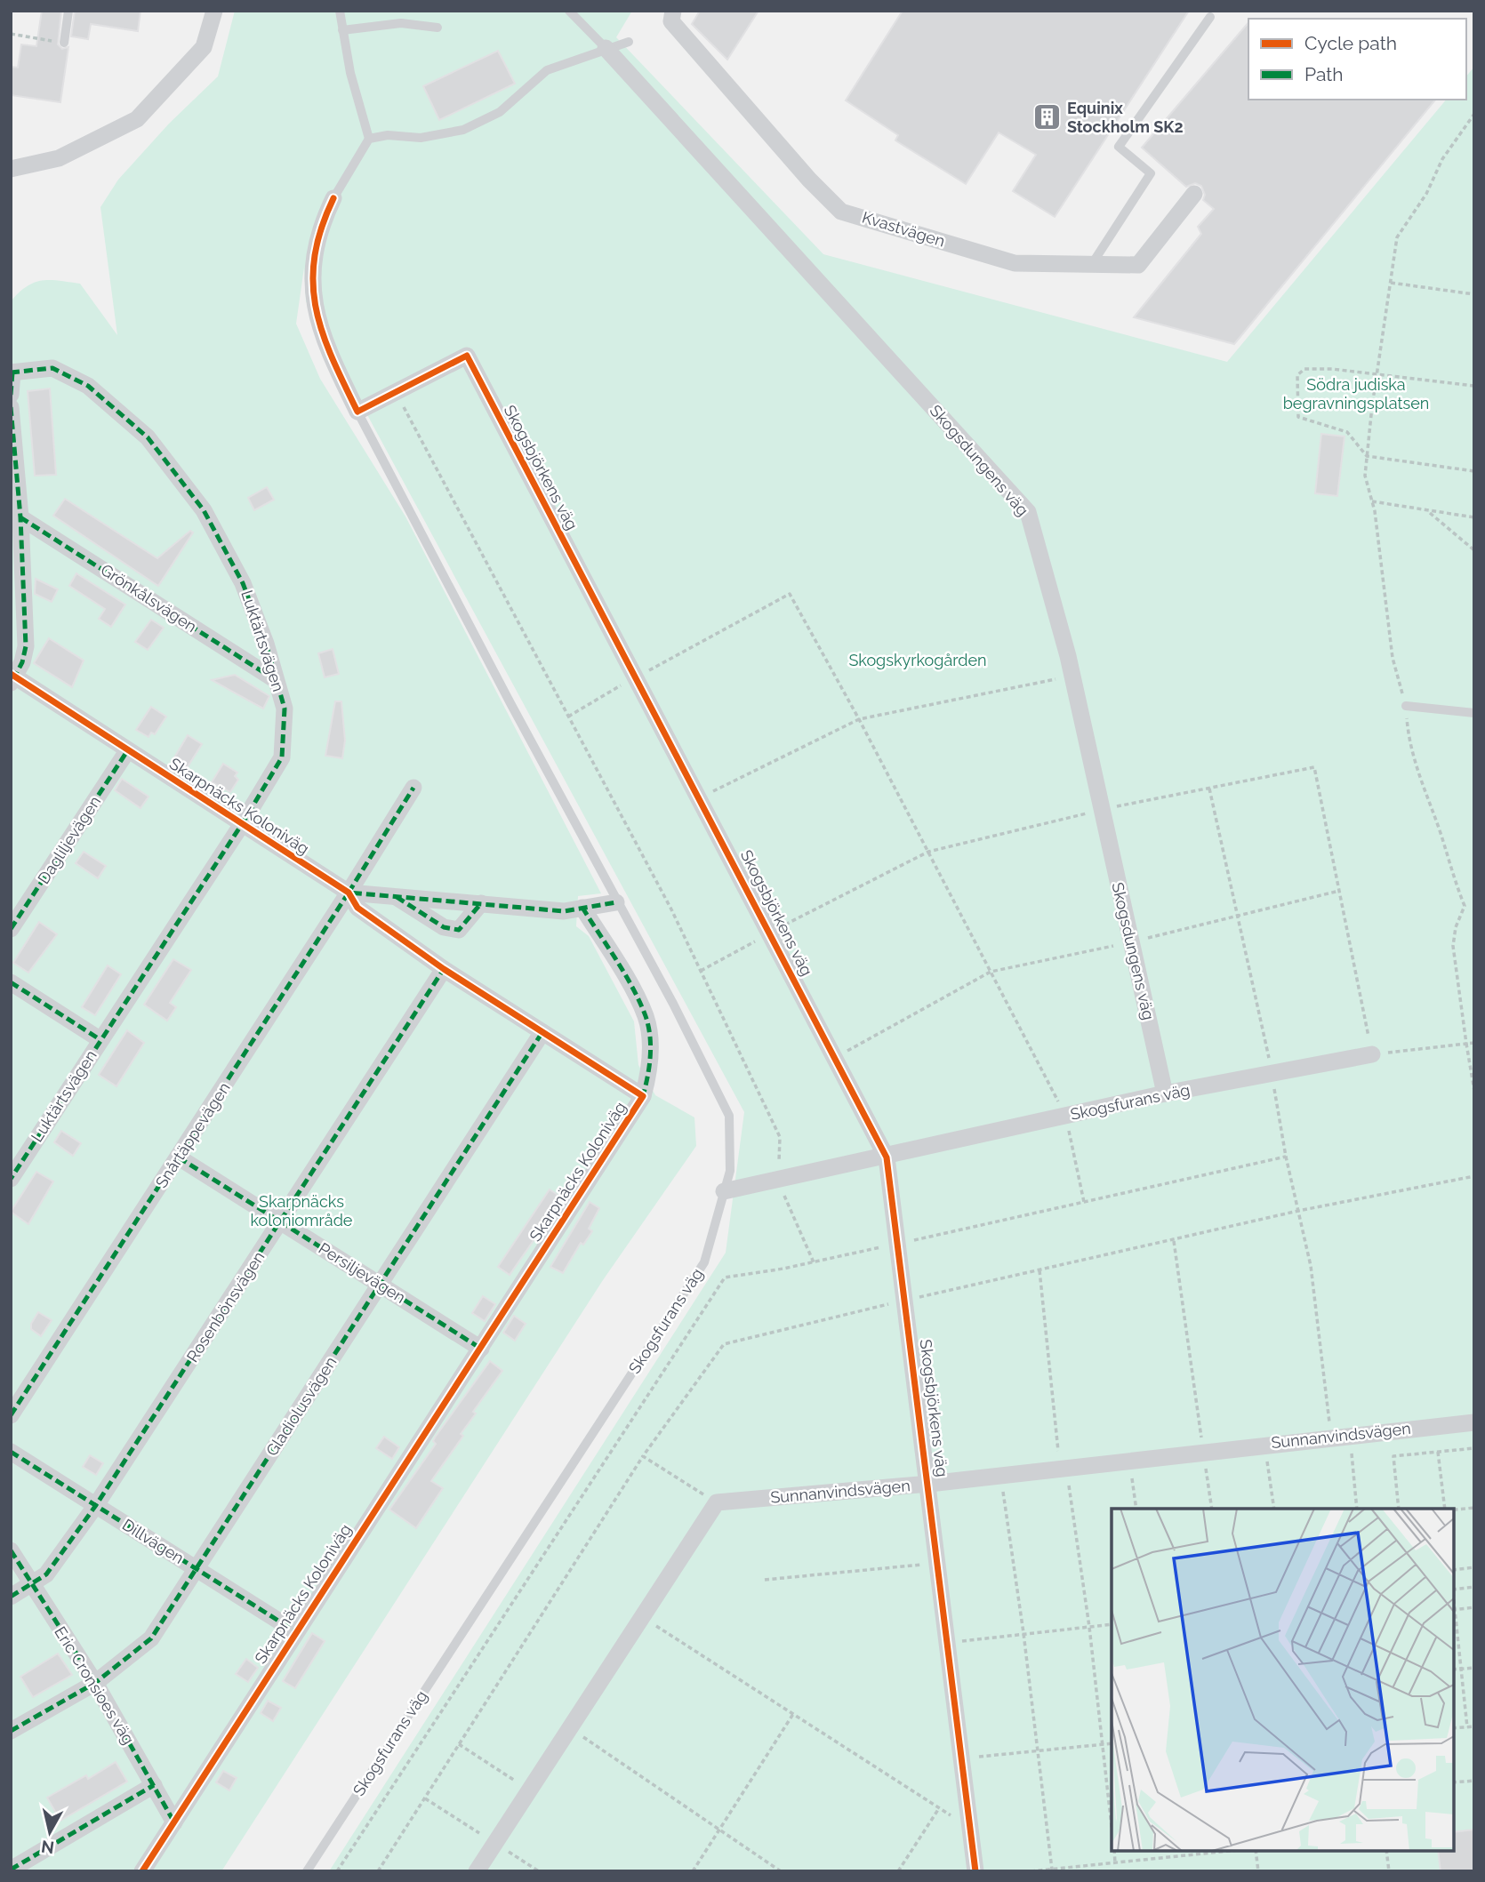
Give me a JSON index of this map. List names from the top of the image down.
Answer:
{
  "streets": {
    "street": [
      "Kvastvägen",
      "Skogsdungens väg",
      "Skogsbjörkens väg",
      "Grönkålsvägen",
      "Luktärtsvägen",
      "Skarpnäcks Koloniväg",
      "Dagliljevägen",
      "Skogsfurans väg",
      "Snårtäppevägen",
      "Persiljevägen",
      "Rosenbönsvägen",
      "Gladiolusvägen",
      "Sunnanvindsvägen",
      "Dillvägen",
      "Eric Cronsioes väg"
    ]
  },
  "crossings": [
    ["Skogsdungens väg", "Skogsfurans väg"],
    ["Skogsbjörkens väg", "Skogsfurans väg"],
    ["Skogsbjörkens väg", "Sunnanvindsvägen"],
    ["Grönkålsvägen", "Luktärtsvägen"],
    ["Luktärtsvägen", "Skarpnäcks Koloniväg"],
    ["Skarpnäcks Koloniväg", "Dagliljevägen"],
    ["Skarpnäcks Koloniväg", "Snårtäppevägen"],
    ["Skarpnäcks Koloniväg", "Persiljevägen"],
    ["Skarpnäcks Koloniväg", "Rosenbönsvägen"],
    ["Skarpnäcks Koloniväg", "Gladiolusvägen"],
    ["Skarpnäcks Koloniväg", "Dillvägen"],
    ["Skarpnäcks Koloniväg", "Eric Cronsioes väg"],
    ["Snårtäppevägen", "Persiljevägen"],
    ["Persiljevägen", "Rosenbönsvägen"],
    ["Persiljevägen", "Gladiolusvägen"],
    ["Rosenbönsvägen", "Dillvägen"],
    ["Rosenbönsvägen", "Eric Cronsioes väg"],
    ["Gladiolusvägen", "Dillvägen"],
    ["Gladiolusvägen", "Eric Cronsioes väg"]
  ],
  "parks": ["Södra judiska begravningsplatsen", "Skogskyrkogården", "Skarpnäcks koloniområde"],
  "places": {
    "building": ["Equinix Stockholm SK2"]
  },
  "legend": ["Cycle path", "Path"],
  "north": "bottom"
}
